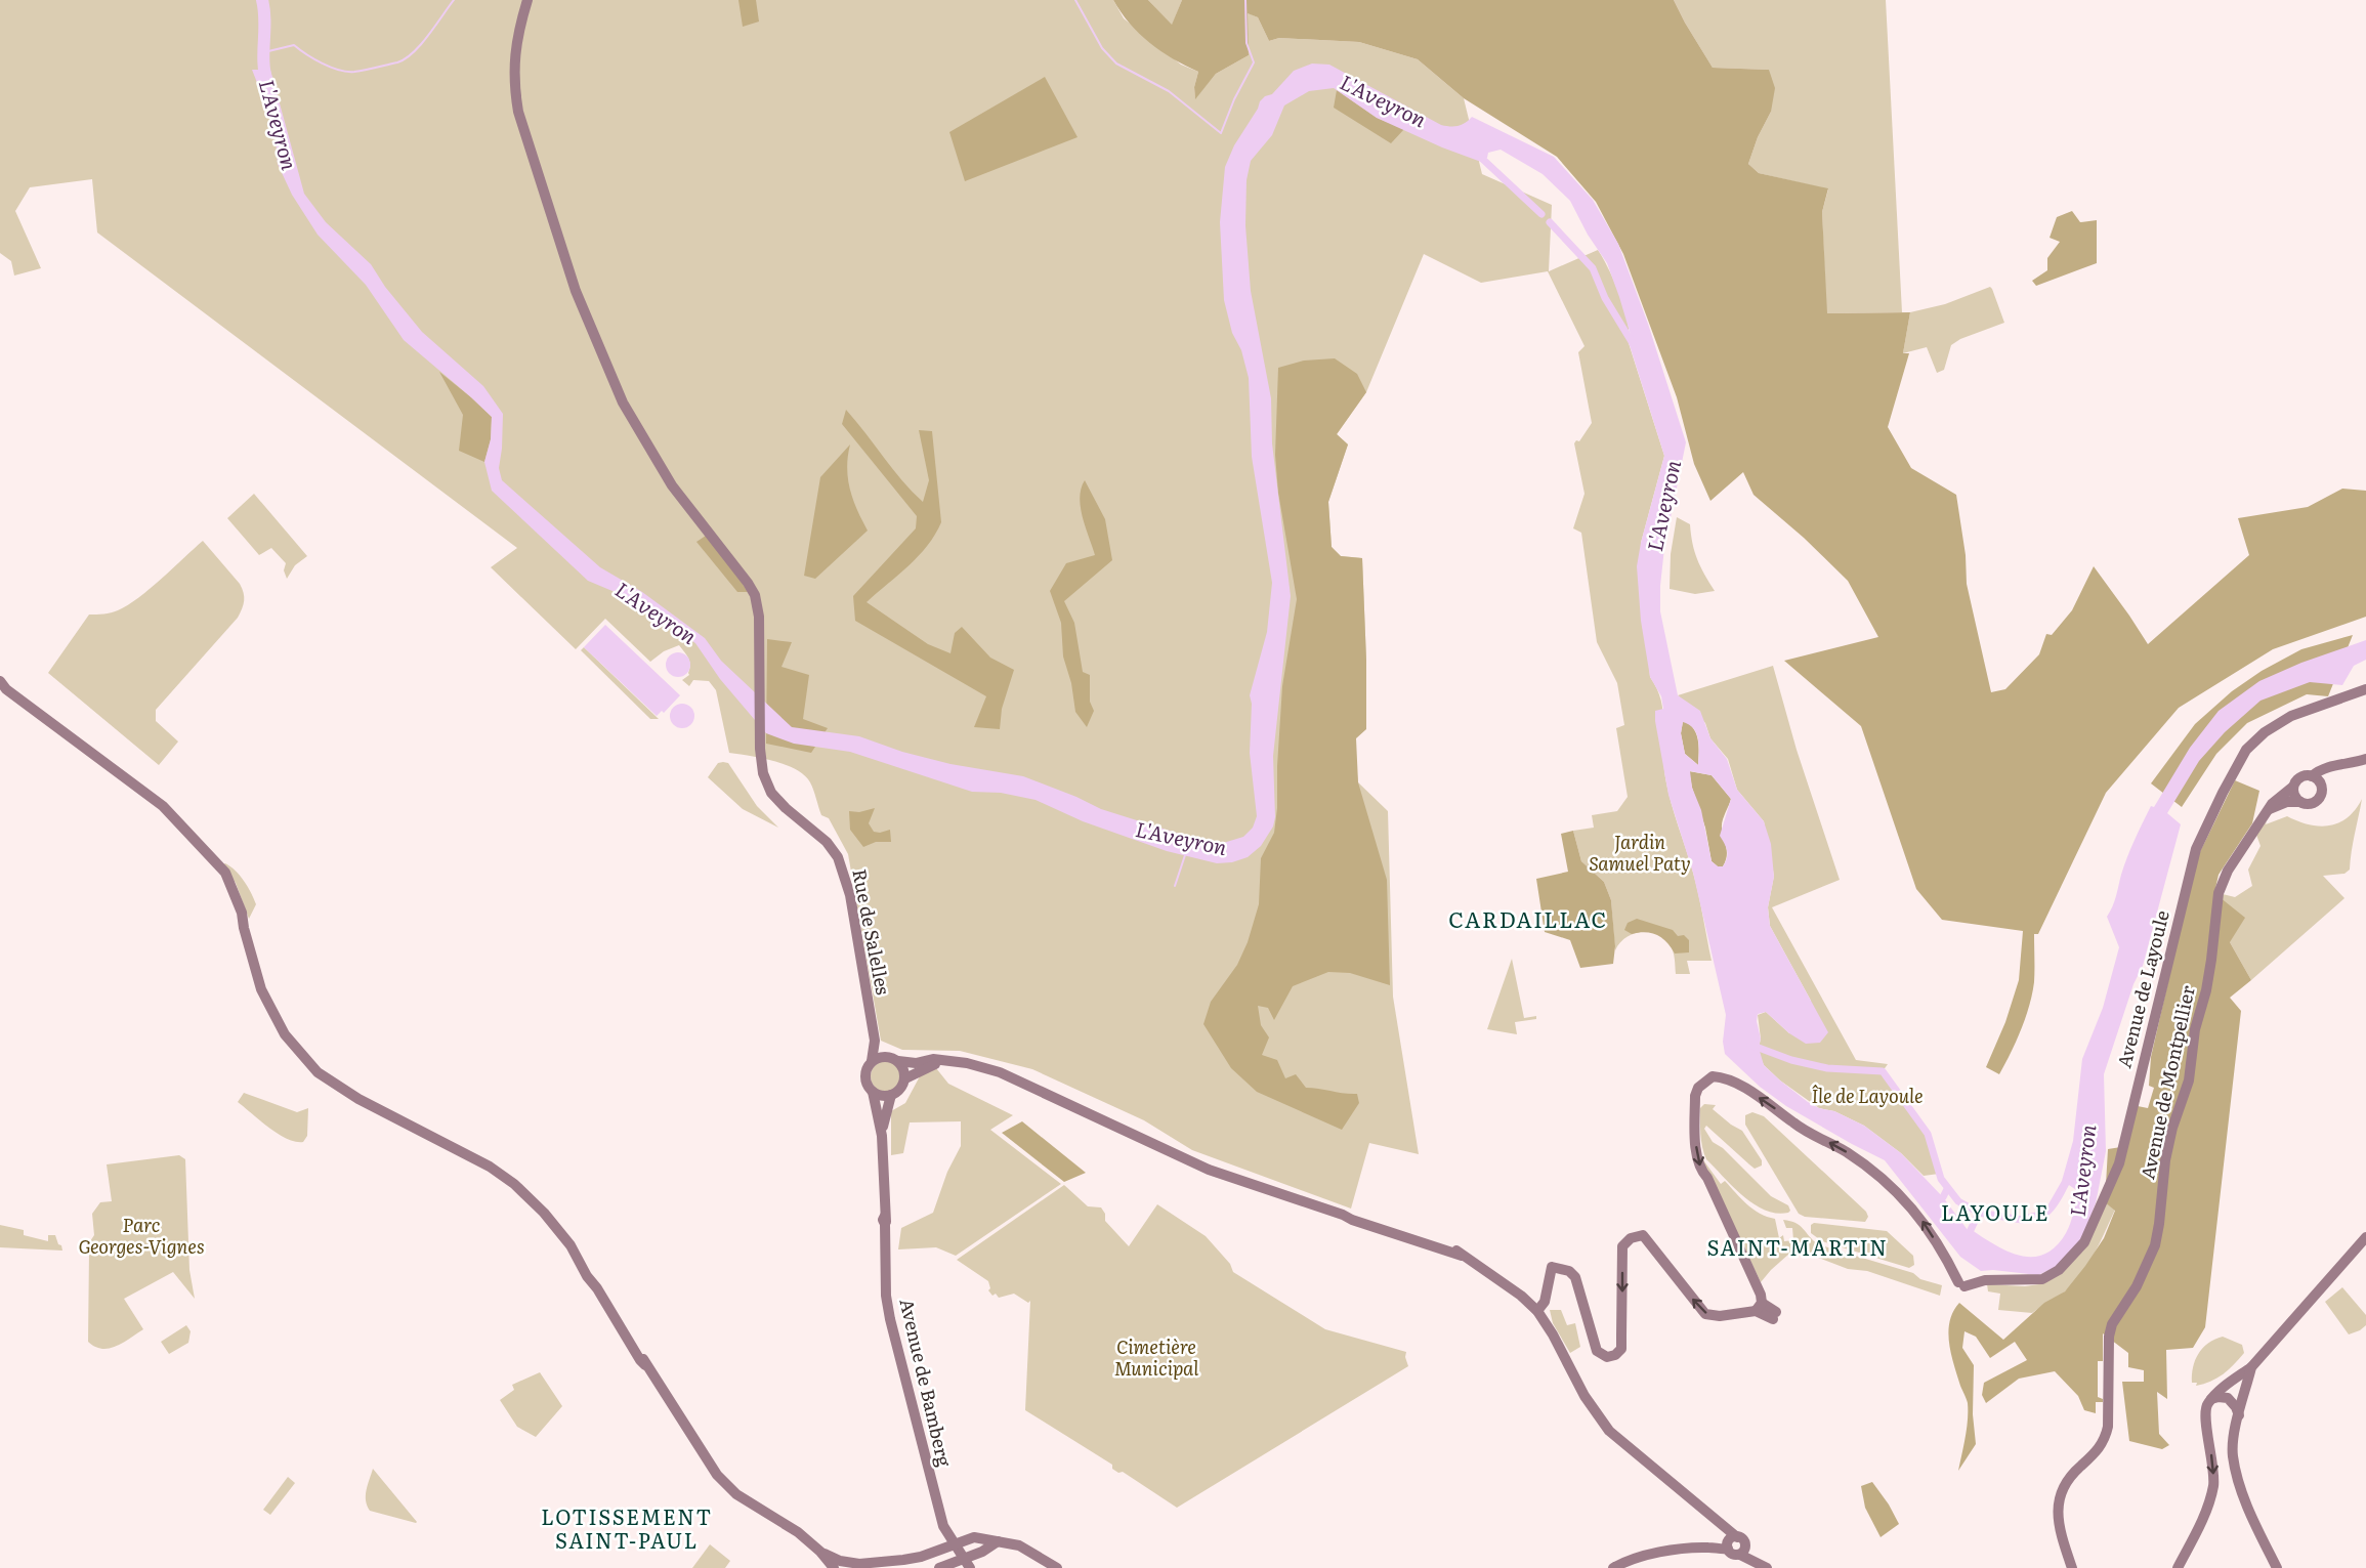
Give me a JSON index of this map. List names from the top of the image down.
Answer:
{
  "streets": {
    "street": [
      "Rue de Salelles",
      "Avenue de Layoule",
      "Avenue de Montpellier",
      "Avenue de Bamberg"
    ]
  },
  "crossings": [
    ["Rue de Salelles", "Avenue de Bamberg"]
  ],
  "districts": [
    "CARDAILLAC",
    "LAYOULE",
    "SAINT-MARTIN",
    "LOTISSEMENT SAINT-PAUL"
  ],
  "water": ["L'Aveyron"],
  "parks": [
    "Jardin Samuel Paty",
    "Île de Layoule",
    "Parc Georges-Vignes",
    "Cimetière Municipal"
  ]
}
